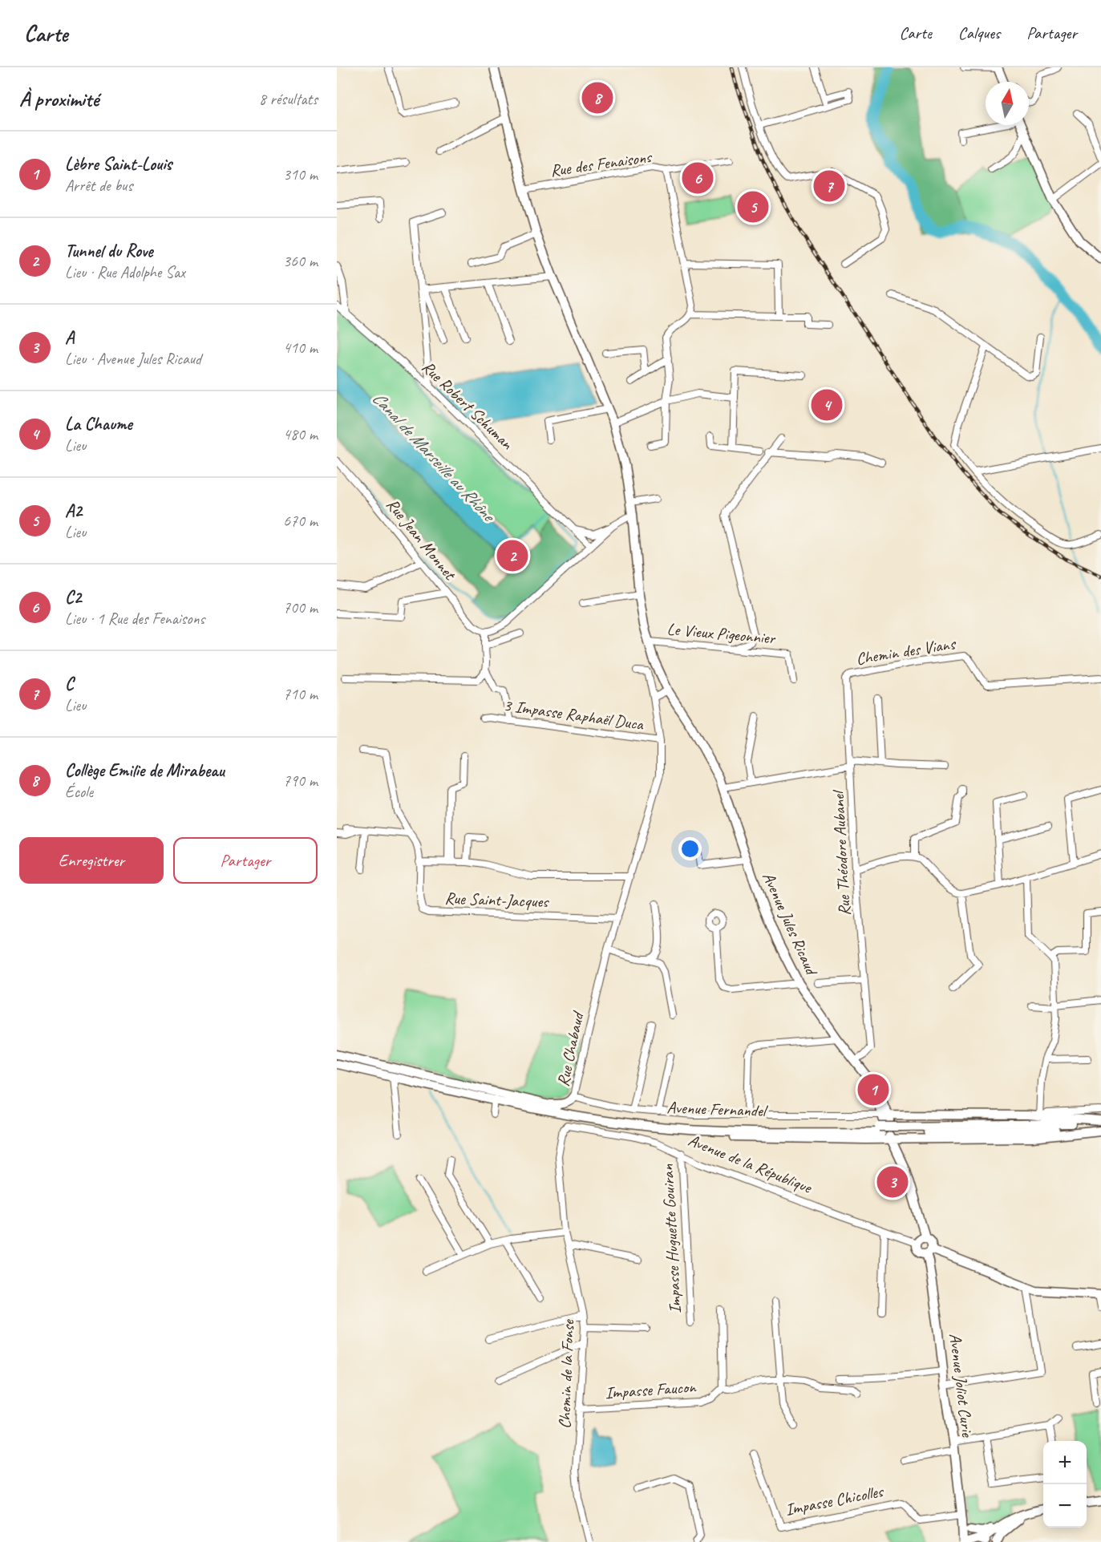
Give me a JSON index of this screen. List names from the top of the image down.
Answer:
{
  "streets": {
    "street": [
      "Rue des Fenaisons",
      "Rue Robert Schuman",
      "Rue Jean Monnet",
      "Le Vieux Pigeonnier",
      "Chemin des Vians",
      "3 Impasse Raphaël Duca",
      "Rue Théodore Aubanel",
      "Rue Saint-Jacques",
      "Avenue Jules Ricaud",
      "Rue Chabaud",
      "Avenue Fernandel",
      "Avenue de la République",
      "Impasse Huguette Gouiran",
      "Chemin de la Fonse",
      "Avenue Joliot Curie",
      "Impasse Faucon",
      "Impasse Chicolles"
    ]
  },
  "crossings": [
    ["Rue des Fenaisons", "Avenue Jules Ricaud"],
    ["Le Vieux Pigeonnier", "Avenue Jules Ricaud"],
    ["Chemin des Vians", "Rue Théodore Aubanel"],
    ["3 Impasse Raphaël Duca", "Rue Chabaud"],
    ["Rue Théodore Aubanel", "Avenue Jules Ricaud"],
    ["Rue Saint-Jacques", "Rue Chabaud"],
    ["Avenue Jules Ricaud", "Rue Chabaud"],
    ["Avenue Jules Ricaud", "Avenue Fernandel"],
    ["Avenue Jules Ricaud", "Avenue de la République"],
    ["Avenue Jules Ricaud", "Avenue Joliot Curie"],
    ["Rue Chabaud", "Avenue Fernandel"],
    ["Avenue de la République", "Impasse Huguette Gouiran"],
    ["Avenue de la République", "Chemin de la Fonse"],
    ["Avenue de la République", "Avenue Joliot Curie"],
    ["Chemin de la Fonse", "Impasse Faucon"],
    ["Avenue Joliot Curie", "Impasse Chicolles"]
  ],
  "water": ["Canal de Marseille au Rhône"],
  "north": "top",
  "page": {
    "header": "Carte",
    "nav": ["Carte", "Calques", "Partager"],
    "heading": ["À proximité", "8 résultats"],
    "pins": [
      "8",
      "6",
      "7",
      "5",
      "4",
      "2",
      "1",
      "3"
    ],
    "list": [
      {
        "mark": "1",
        "name": "Lèbre Saint-Louis",
        "note": "Arrêt de bus",
        "value": "310 m"
      },
      {
        "mark": "2",
        "name": "Tunnel du Rove",
        "note": "Lieu · Rue Adolphe Sax",
        "value": "360 m"
      },
      {
        "mark": "3",
        "name": "A",
        "note": "Lieu · Avenue Jules Ricaud",
        "value": "410 m"
      },
      {
        "mark": "4",
        "name": "La Chaume",
        "note": "Lieu",
        "value": "480 m"
      },
      {
        "mark": "5",
        "name": "A2",
        "note": "Lieu",
        "value": "670 m"
      },
      {
        "mark": "6",
        "name": "C2",
        "note": "Lieu · 1 Rue des Fenaisons",
        "value": "700 m"
      },
      {
        "mark": "7",
        "name": "C",
        "note": "Lieu",
        "value": "710 m"
      },
      {
        "mark": "8",
        "name": "Collège Emilie de Mirabeau",
        "note": "École",
        "value": "790 m"
      }
    ],
    "buttons": ["Enregistrer", "Partager"],
    "map_buttons": ["+", "−"]
  }
}
